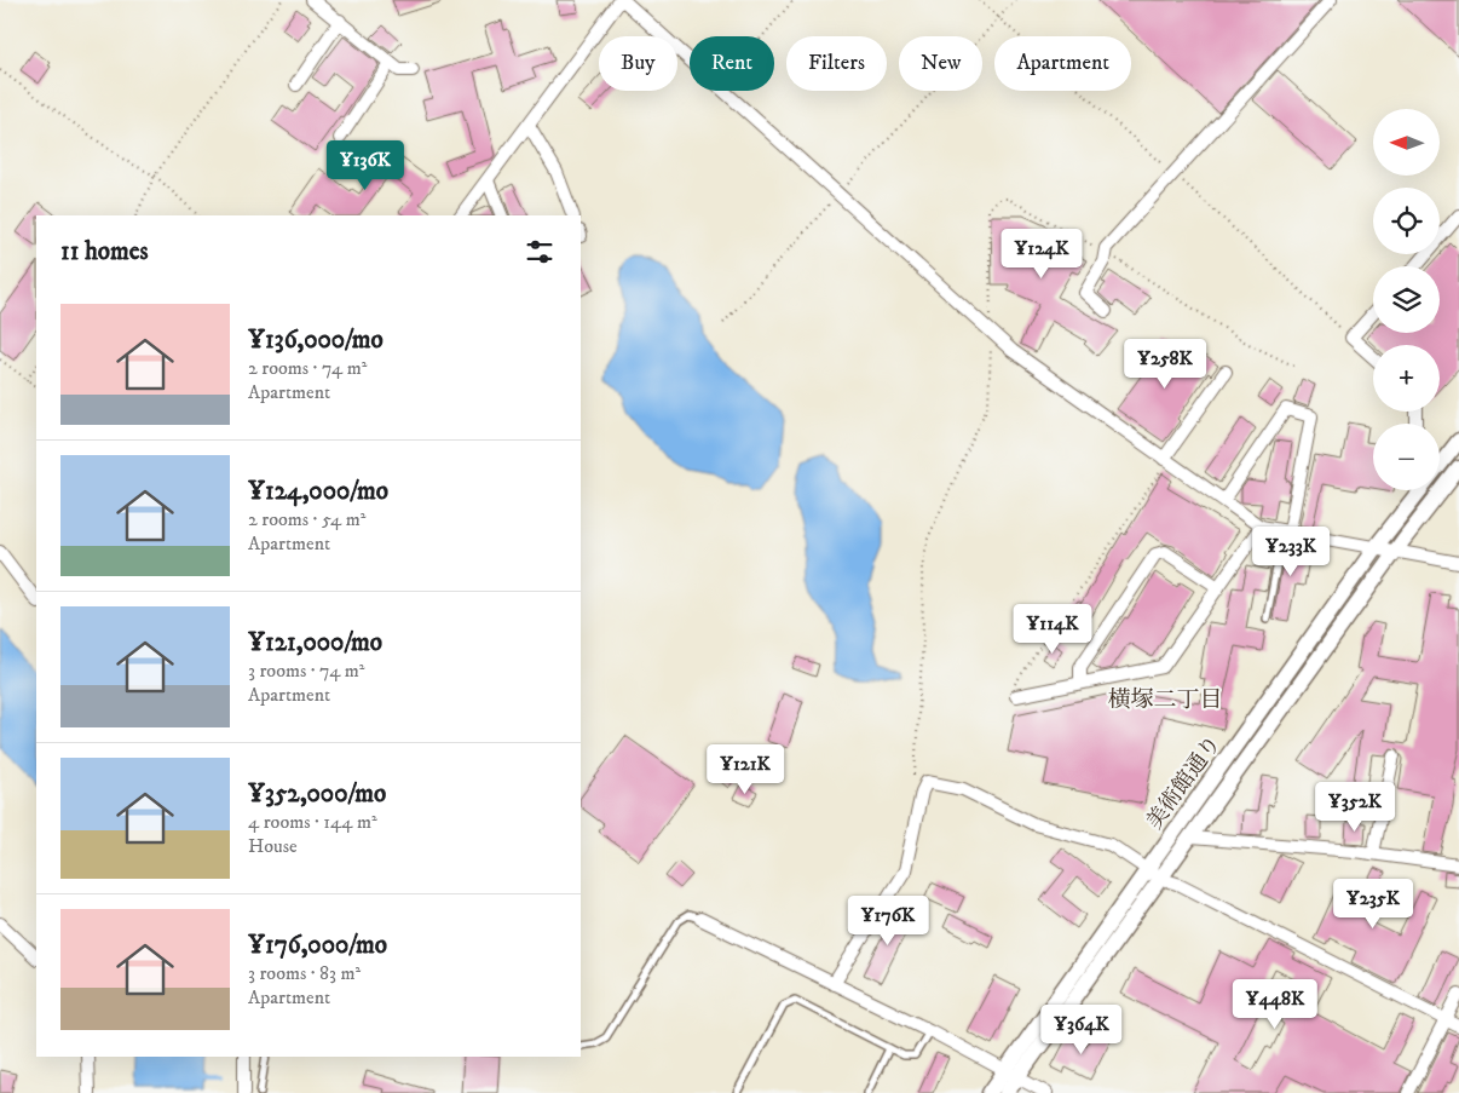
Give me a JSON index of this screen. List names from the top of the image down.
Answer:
{
  "streets": {
    "street": ["美術館通り"]
  },
  "districts": ["横塚二丁目"],
  "north": "left",
  "page": {
    "chip": [
      "Buy",
      "Rent",
      "Filters",
      "New",
      "Apartment"
    ],
    "map_buttons": ["+", "−"],
    "price": [
      "¥136K",
      "¥124K",
      "¥258K",
      "¥233K",
      "¥114K",
      "¥121K",
      "¥352K",
      "¥235K",
      "¥176K",
      "¥448K",
      "¥364K"
    ],
    "heading": "11 homes",
    "list": [
      {
        "name": "¥136,000/mo",
        "note": "2 rooms · 74 m² · Apartment"
      },
      {
        "name": "¥124,000/mo",
        "note": "2 rooms · 54 m² · Apartment"
      },
      {
        "name": "¥121,000/mo",
        "note": "3 rooms · 74 m² · Apartment"
      },
      {
        "name": "¥352,000/mo",
        "note": "4 rooms · 144 m² · House"
      },
      {
        "name": "¥176,000/mo",
        "note": "3 rooms · 83 m² · Apartment"
      }
    ]
  }
}
